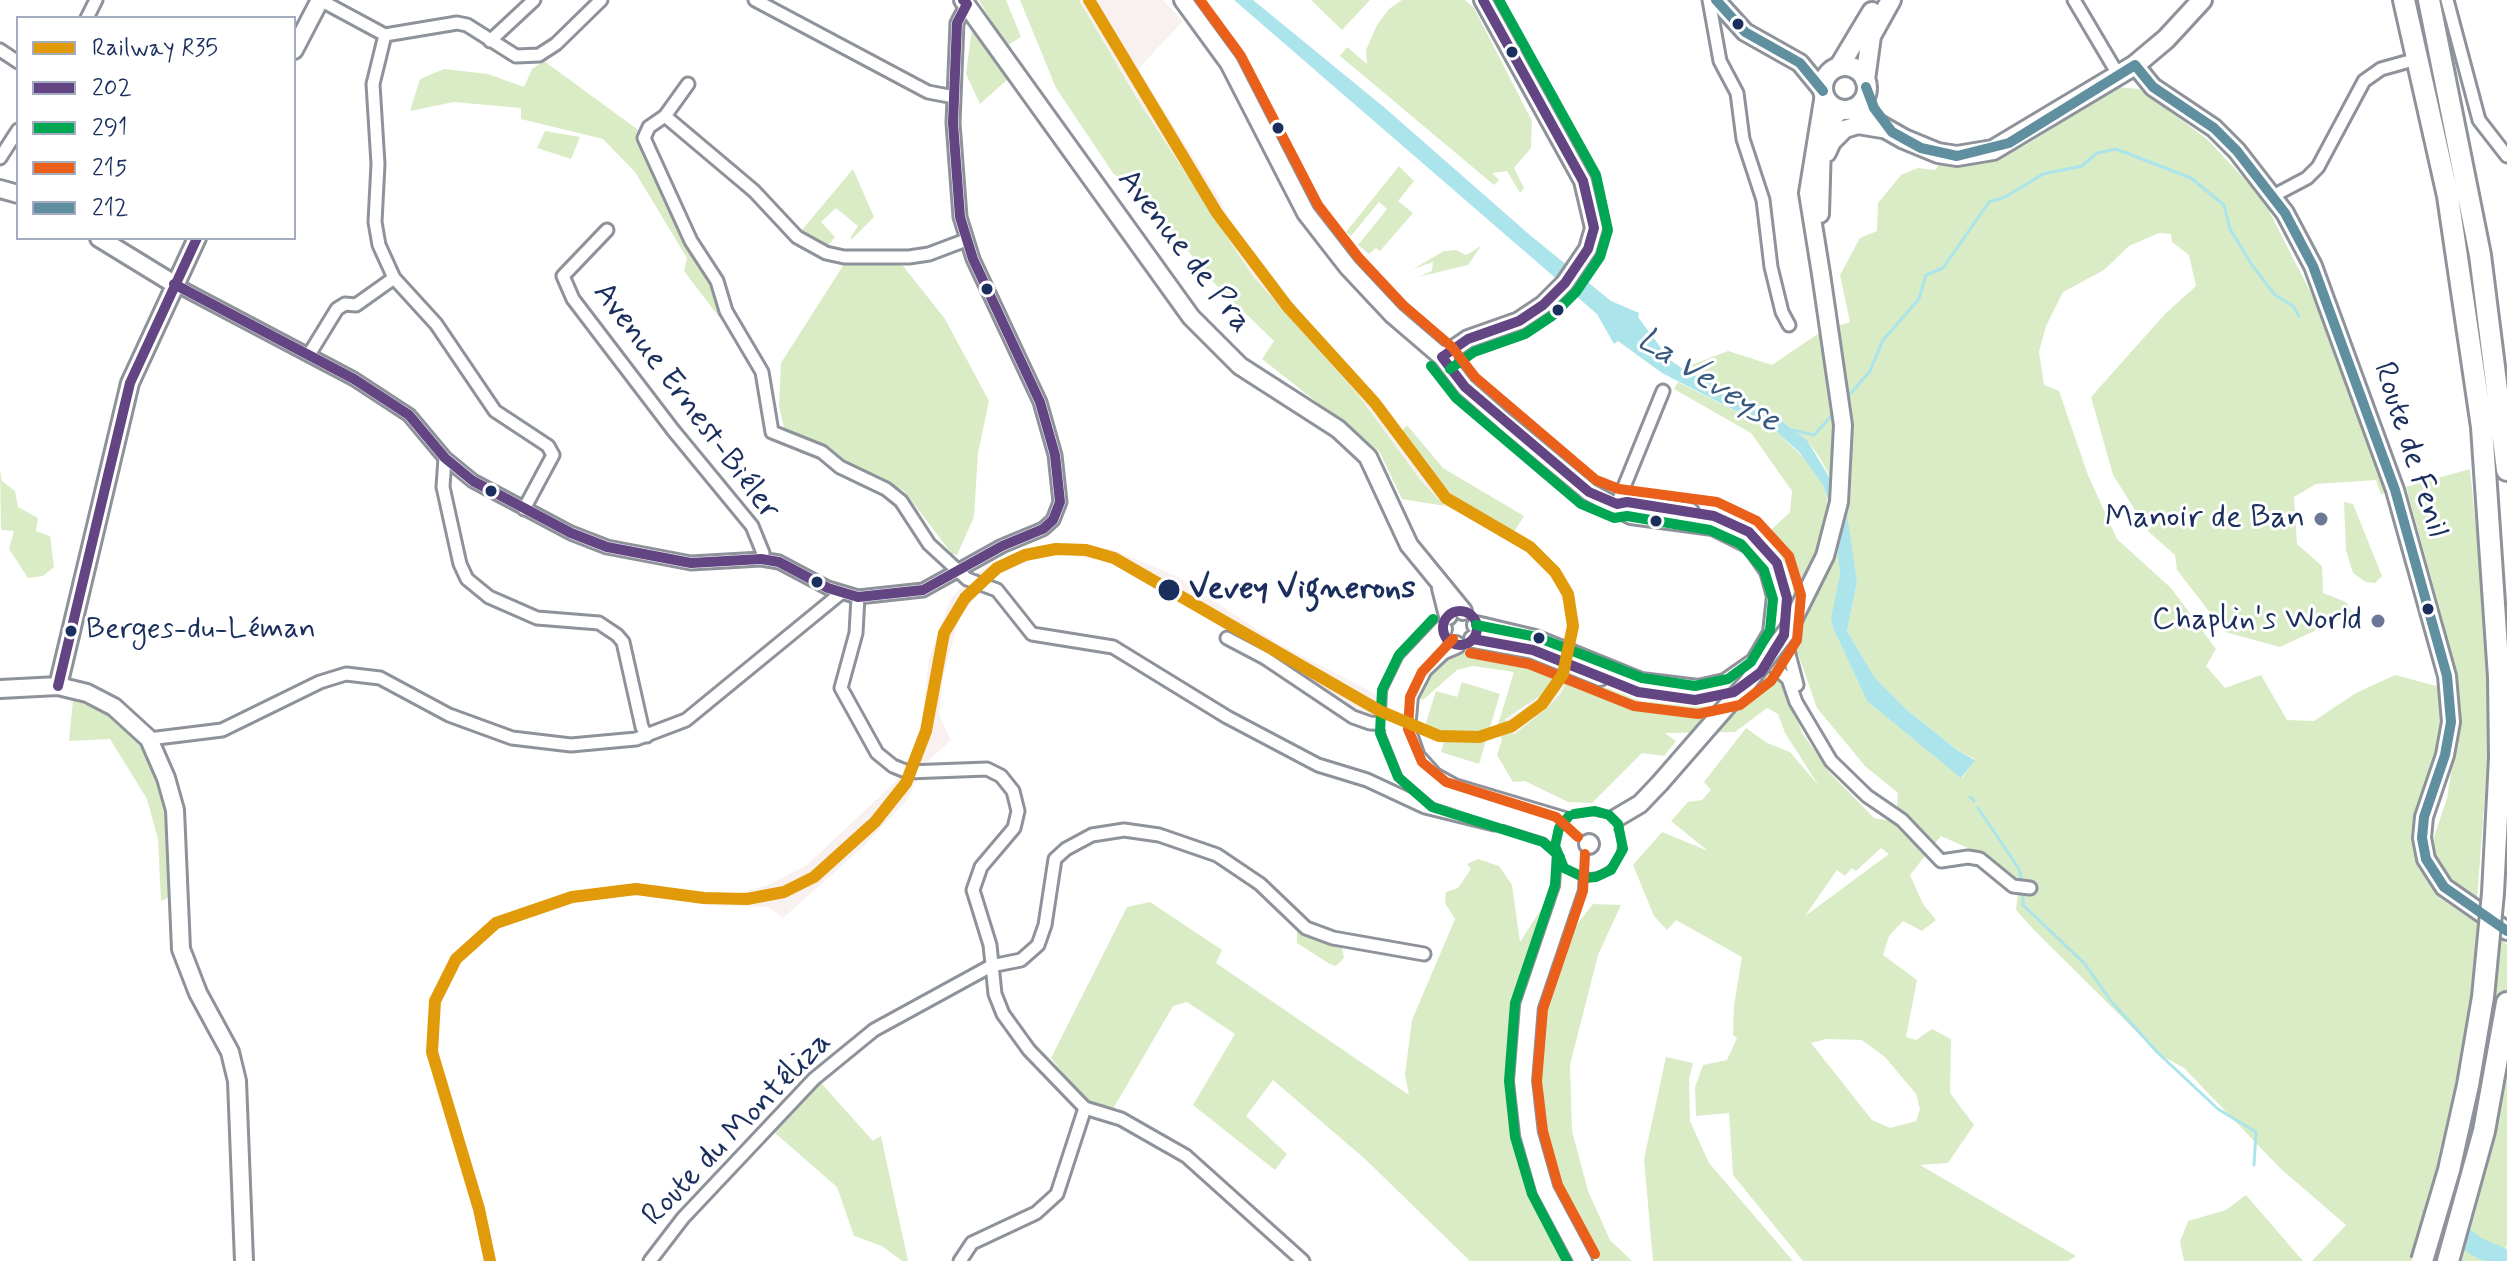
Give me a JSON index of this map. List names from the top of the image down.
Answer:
{
  "streets": {
    "street": [
      "Avenue de Pra",
      "Avenue Ernest-Biéler",
      "Route de Fenil",
      "Route du Montéliza"
    ]
  },
  "water": ["La Veveyse"],
  "places": [
    "Manoir de Ban",
    "Vevey Vignerons",
    "Chaplin's World",
    "Berges-du-Léman"
  ],
  "lines": [
    "rail line R35",
    "transit line 202",
    "transit line 291",
    "transit line 215",
    "transit line 212"
  ],
  "legend": [
    "Railway R35",
    "202",
    "291",
    "215",
    "212"
  ]
}
